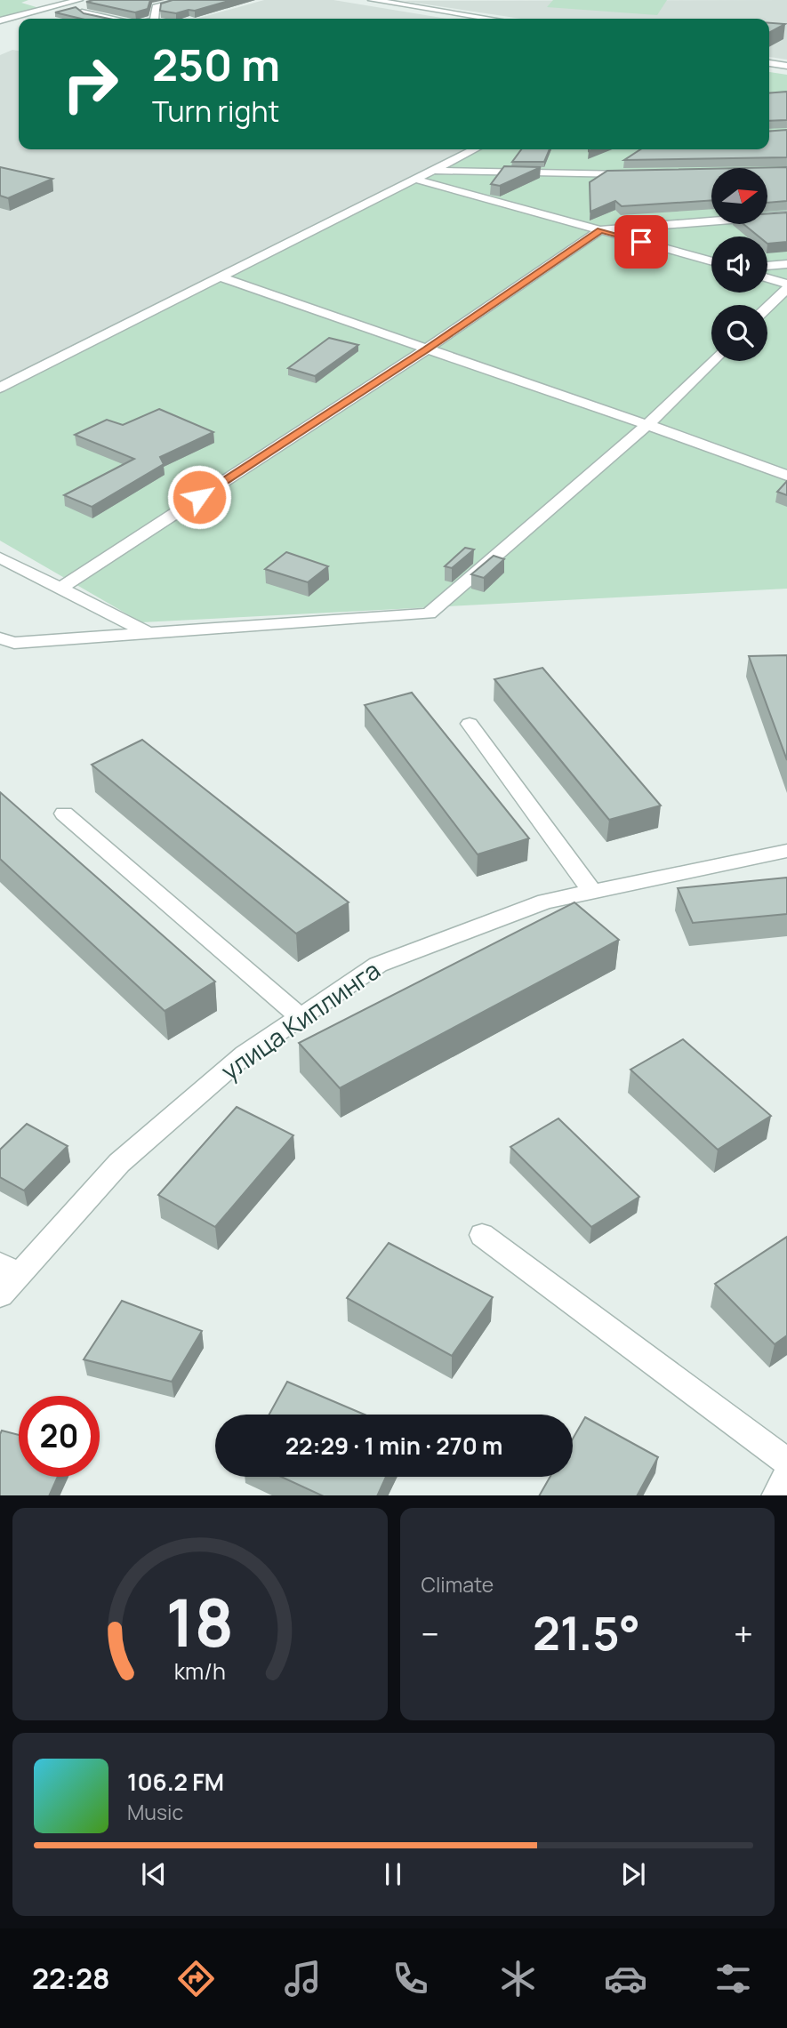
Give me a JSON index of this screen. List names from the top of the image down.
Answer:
{
  "streets": {
    "street": ["улица Киплинга"]
  },
  "north": "right",
  "page": {
    "turn": ["250 m", "Turn right"],
    "limit": "20",
    "trip": "22:29 · 1 min · 270 m",
    "tile": "Climate",
    "heat": ["−", "21.5°", "+"],
    "song": ["106.2 FM", "Music"],
    "tabs": "22:28",
    "gauge": ["18", "km/h"]
  }
}
